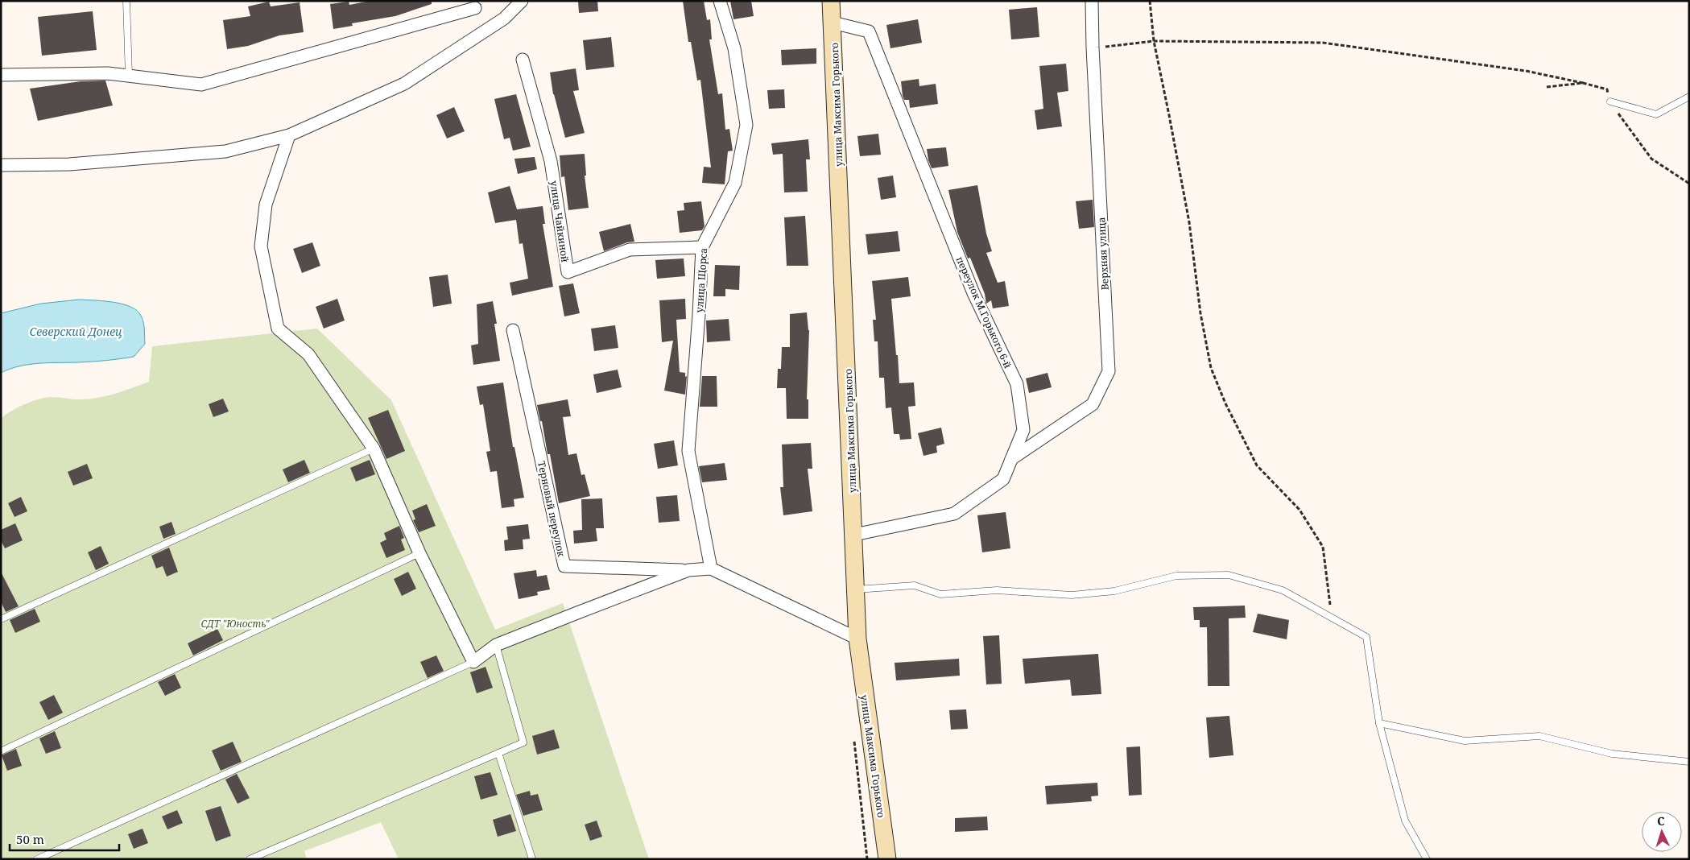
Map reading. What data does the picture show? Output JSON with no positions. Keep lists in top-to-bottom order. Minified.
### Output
{"streets":{"street":["улица Максима Горького","улица Чайкиной","Верхняя улица","улица Щорса","переулок М.Горького 6-й","Терновый переулок"]},"crossings":[["улица Максима Горького","переулок М.Горького 6-й"],["улица Чайкиной","улица Щорса"],["Верхняя улица","переулок М.Горького 6-й"]],"water":["Северский Донец"],"parks":["СДТ \"Юность\""],"scale_bar":"50 m","north":"top"}
